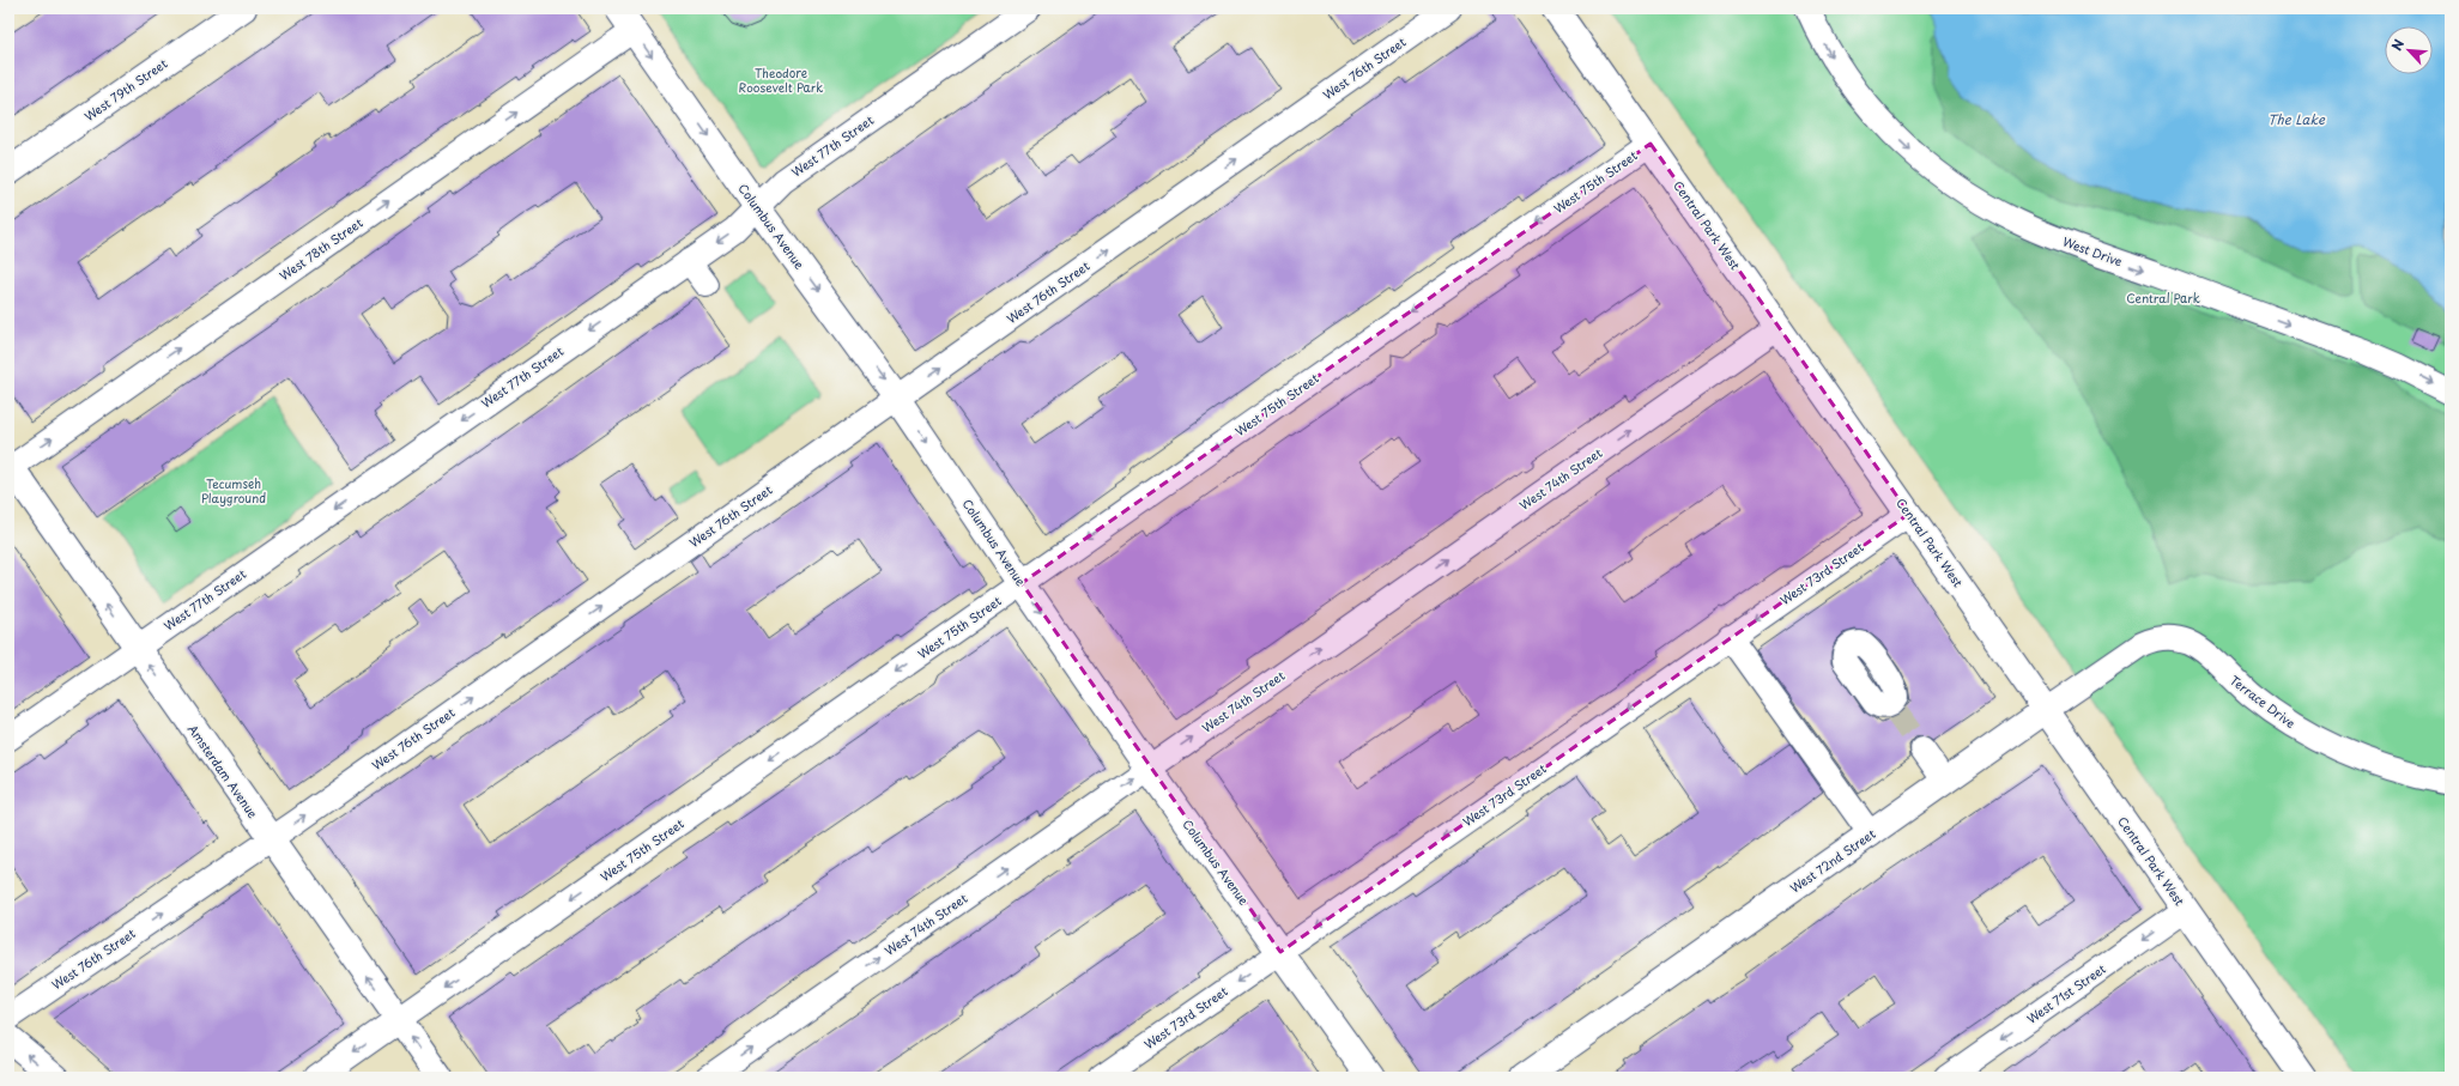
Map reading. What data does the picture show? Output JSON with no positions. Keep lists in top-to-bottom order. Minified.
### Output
{"streets":{"main road":["West 79th Street","West 75th Street","Central Park West","Columbus Avenue","Amsterdam Avenue","West 72nd Street"],"street":["West 76th Street","West 77th Street","West 78th Street","West Drive","West 74th Street","West 73rd Street","Terrace Drive","West 71st Street"]},"crossings":[["West 76th Street","Columbus Avenue"],["West 76th Street","Amsterdam Avenue"],["West 77th Street","Columbus Avenue"],["West 77th Street","Amsterdam Avenue"],["West 75th Street","Central Park West"],["West 75th Street","Columbus Avenue"],["West 75th Street","Amsterdam Avenue"],["Central Park West","West 74th Street"],["Central Park West","West 73rd Street"],["Central Park West","West 72nd Street"],["Central Park West","West 71st Street"],["Columbus Avenue","West 78th Street"],["Columbus Avenue","West 74th Street"],["Columbus Avenue","West 73rd Street"],["West 78th Street","Amsterdam Avenue"],["Terrace Drive","West 72nd Street"]],"one_way":["West 76th Street","West 77th Street","West 75th Street","Columbus Avenue","West 78th Street","West Drive","West 74th Street","West 73rd Street","Amsterdam Avenue","West 71st Street"],"water":["The Lake"],"parks":["Theodore Roosevelt Park","Central Park","Tecumseh Playground"],"north":"top left"}
